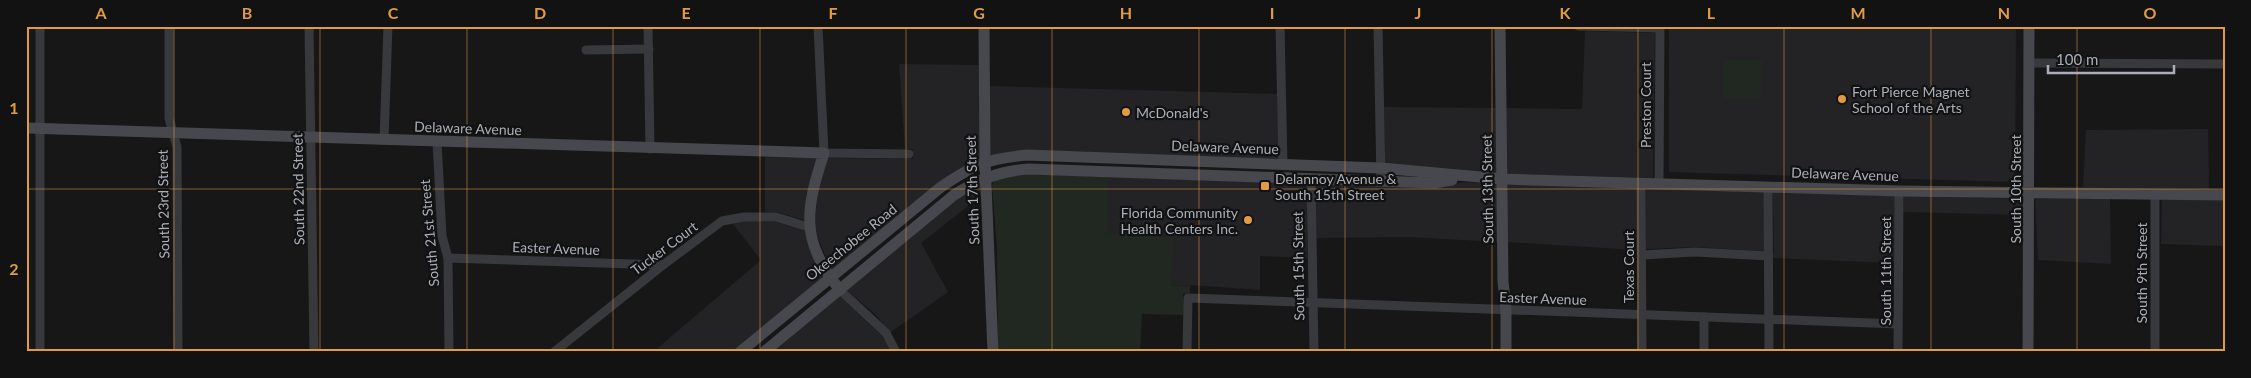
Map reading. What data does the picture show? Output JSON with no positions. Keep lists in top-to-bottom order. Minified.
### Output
{"streets":{"main road":["Delaware Avenue","South 13th Street","South 10th Street","South 17th Street","Okeechobee Road"],"street":["Preston Court","South 22nd Street","South 23rd Street","South 21st Street","Easter Avenue","Tucker Court","South 15th Street","Texas Court","South 11th Street","South 9th Street"]},"crossings":[["Preston Court","Delaware Avenue"],["Delaware Avenue","South 22nd Street"],["Delaware Avenue","South 13th Street"],["Delaware Avenue","South 10th Street"],["Delaware Avenue","South 17th Street"],["Delaware Avenue","South 23rd Street"],["Delaware Avenue","South 21st Street"],["Delaware Avenue","Okeechobee Road"],["Delaware Avenue","South 15th Street"],["Delaware Avenue","Texas Court"],["Delaware Avenue","South 11th Street"],["Delaware Avenue","South 9th Street"],["South 13th Street","Easter Avenue"],["South 17th Street","Okeechobee Road"],["South 21st Street","Easter Avenue"],["Easter Avenue","Tucker Court"],["Easter Avenue","South 15th Street"],["Easter Avenue","Texas Court"],["Easter Avenue","South 11th Street"]],"places":{"other":["Fort Pierce Magnet School of the Arts","McDonald's","Florida Community Health Centers Inc."],"transit":["Delannoy Avenue & South 15th Street"]},"scale_bar":"100 m","grid":{"columns":["A","B","C","D","E","F","G","H","I","J","K","L","M","N","O"],"rows":["1","2"]}}
